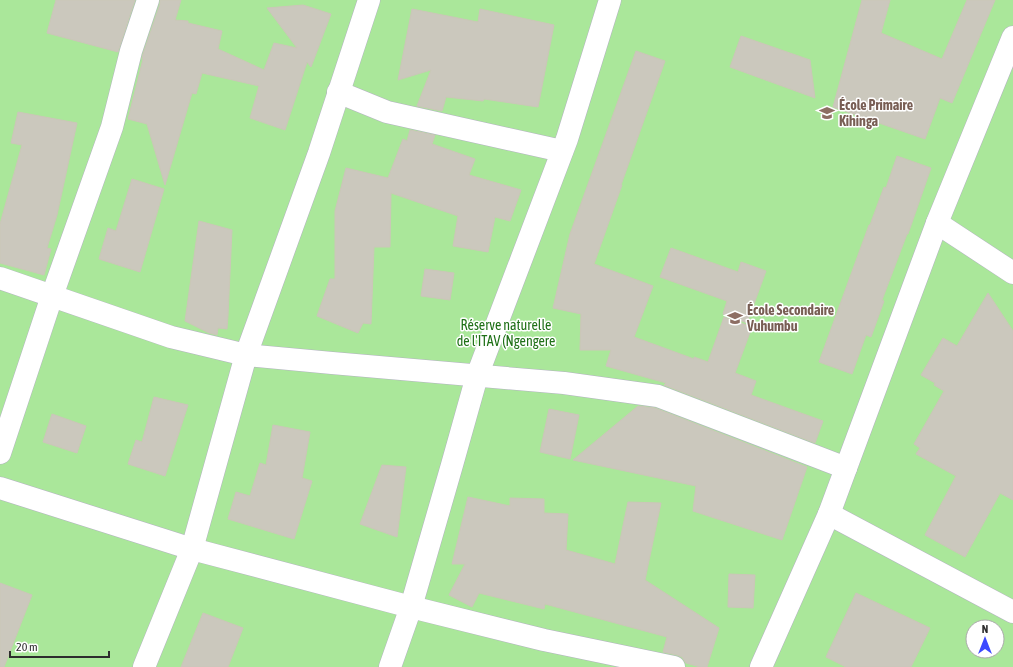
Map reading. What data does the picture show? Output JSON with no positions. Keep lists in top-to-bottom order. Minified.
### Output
{"parks":["Réserve naturelle de l'ITAV (Ngengere"],"places":{"school or university":["École Primaire Kihinga","École Secondaire Vuhumbu"]},"scale_bar":"20 m","north":"top"}
